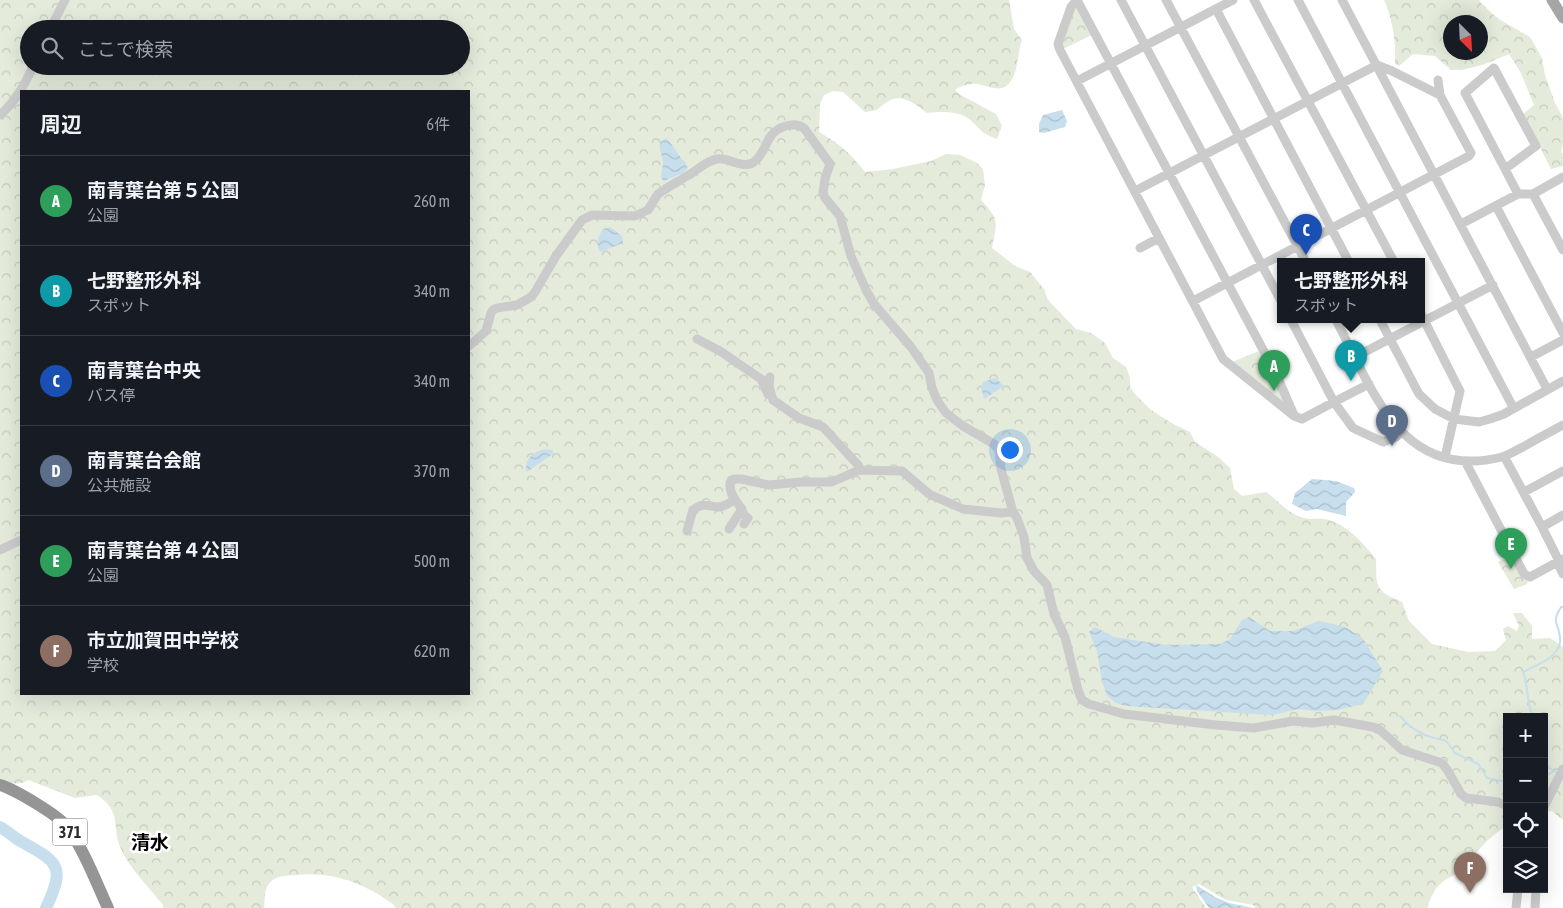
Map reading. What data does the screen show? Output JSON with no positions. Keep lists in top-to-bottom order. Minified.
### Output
{"streets":{"highway":["371"]},"districts":["清水"],"north":"bottom right","page":{"search":"ここで検索","heading":["周辺","6件"],"list":[{"mark":"A","name":"南青葉台第５公園","note":"公園","value":"260 m"},{"mark":"B","name":"七野整形外科","note":"スポット","value":"340 m"},{"mark":"C","name":"南青葉台中央","note":"バス停","value":"340 m"},{"mark":"D","name":"南青葉台会館","note":"公共施設","value":"370 m"},{"mark":"E","name":"南青葉台第４公園","note":"公園","value":"500 m"},{"mark":"F","name":"市立加賀田中学校","note":"学校","value":"620 m"}],"pins":["C","B","A","D","E","F"],"popup":["七野整形外科","スポット"],"map_buttons":["+","−"]}}
